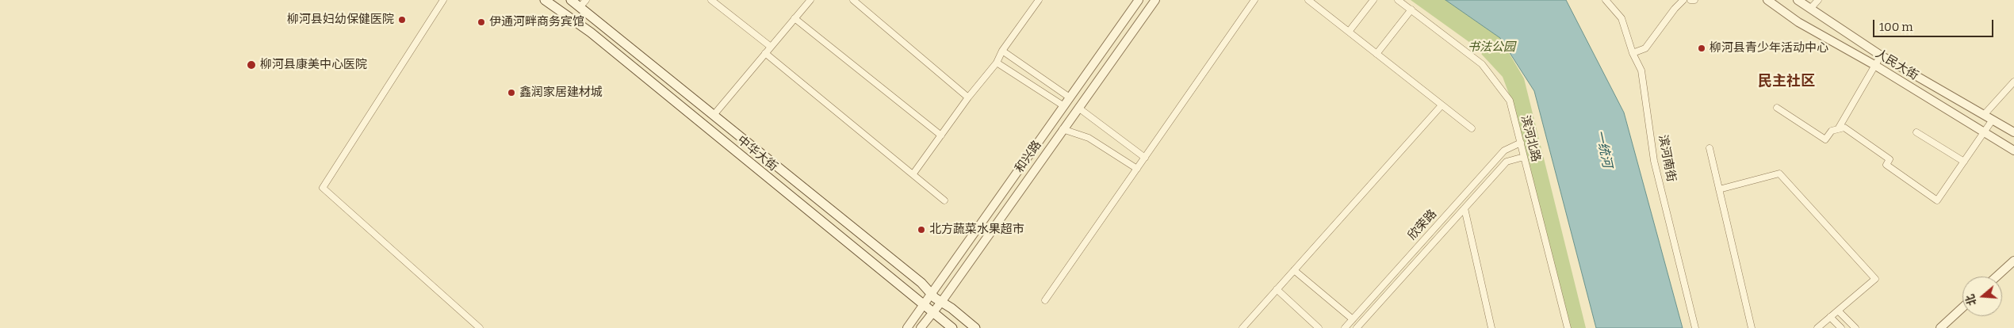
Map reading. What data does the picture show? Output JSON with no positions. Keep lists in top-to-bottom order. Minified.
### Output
{"streets":{"main road":["中华大街"],"street":["人民大街","滨河北路","和兴路","滨河南街","欣荣路"]},"crossings":[["滨河北路","欣荣路"],["中华大街","和兴路"]],"districts":["民主社区"],"water":["一统河"],"parks":["书法公园"],"places":["柳河县妇幼保健医院","伊通河畔商务宾馆","柳河县青少年活动中心","柳河县康美中心医院","鑫润家居建材城","北方蔬菜水果超市"],"scale_bar":"100 m","north":"left"}
